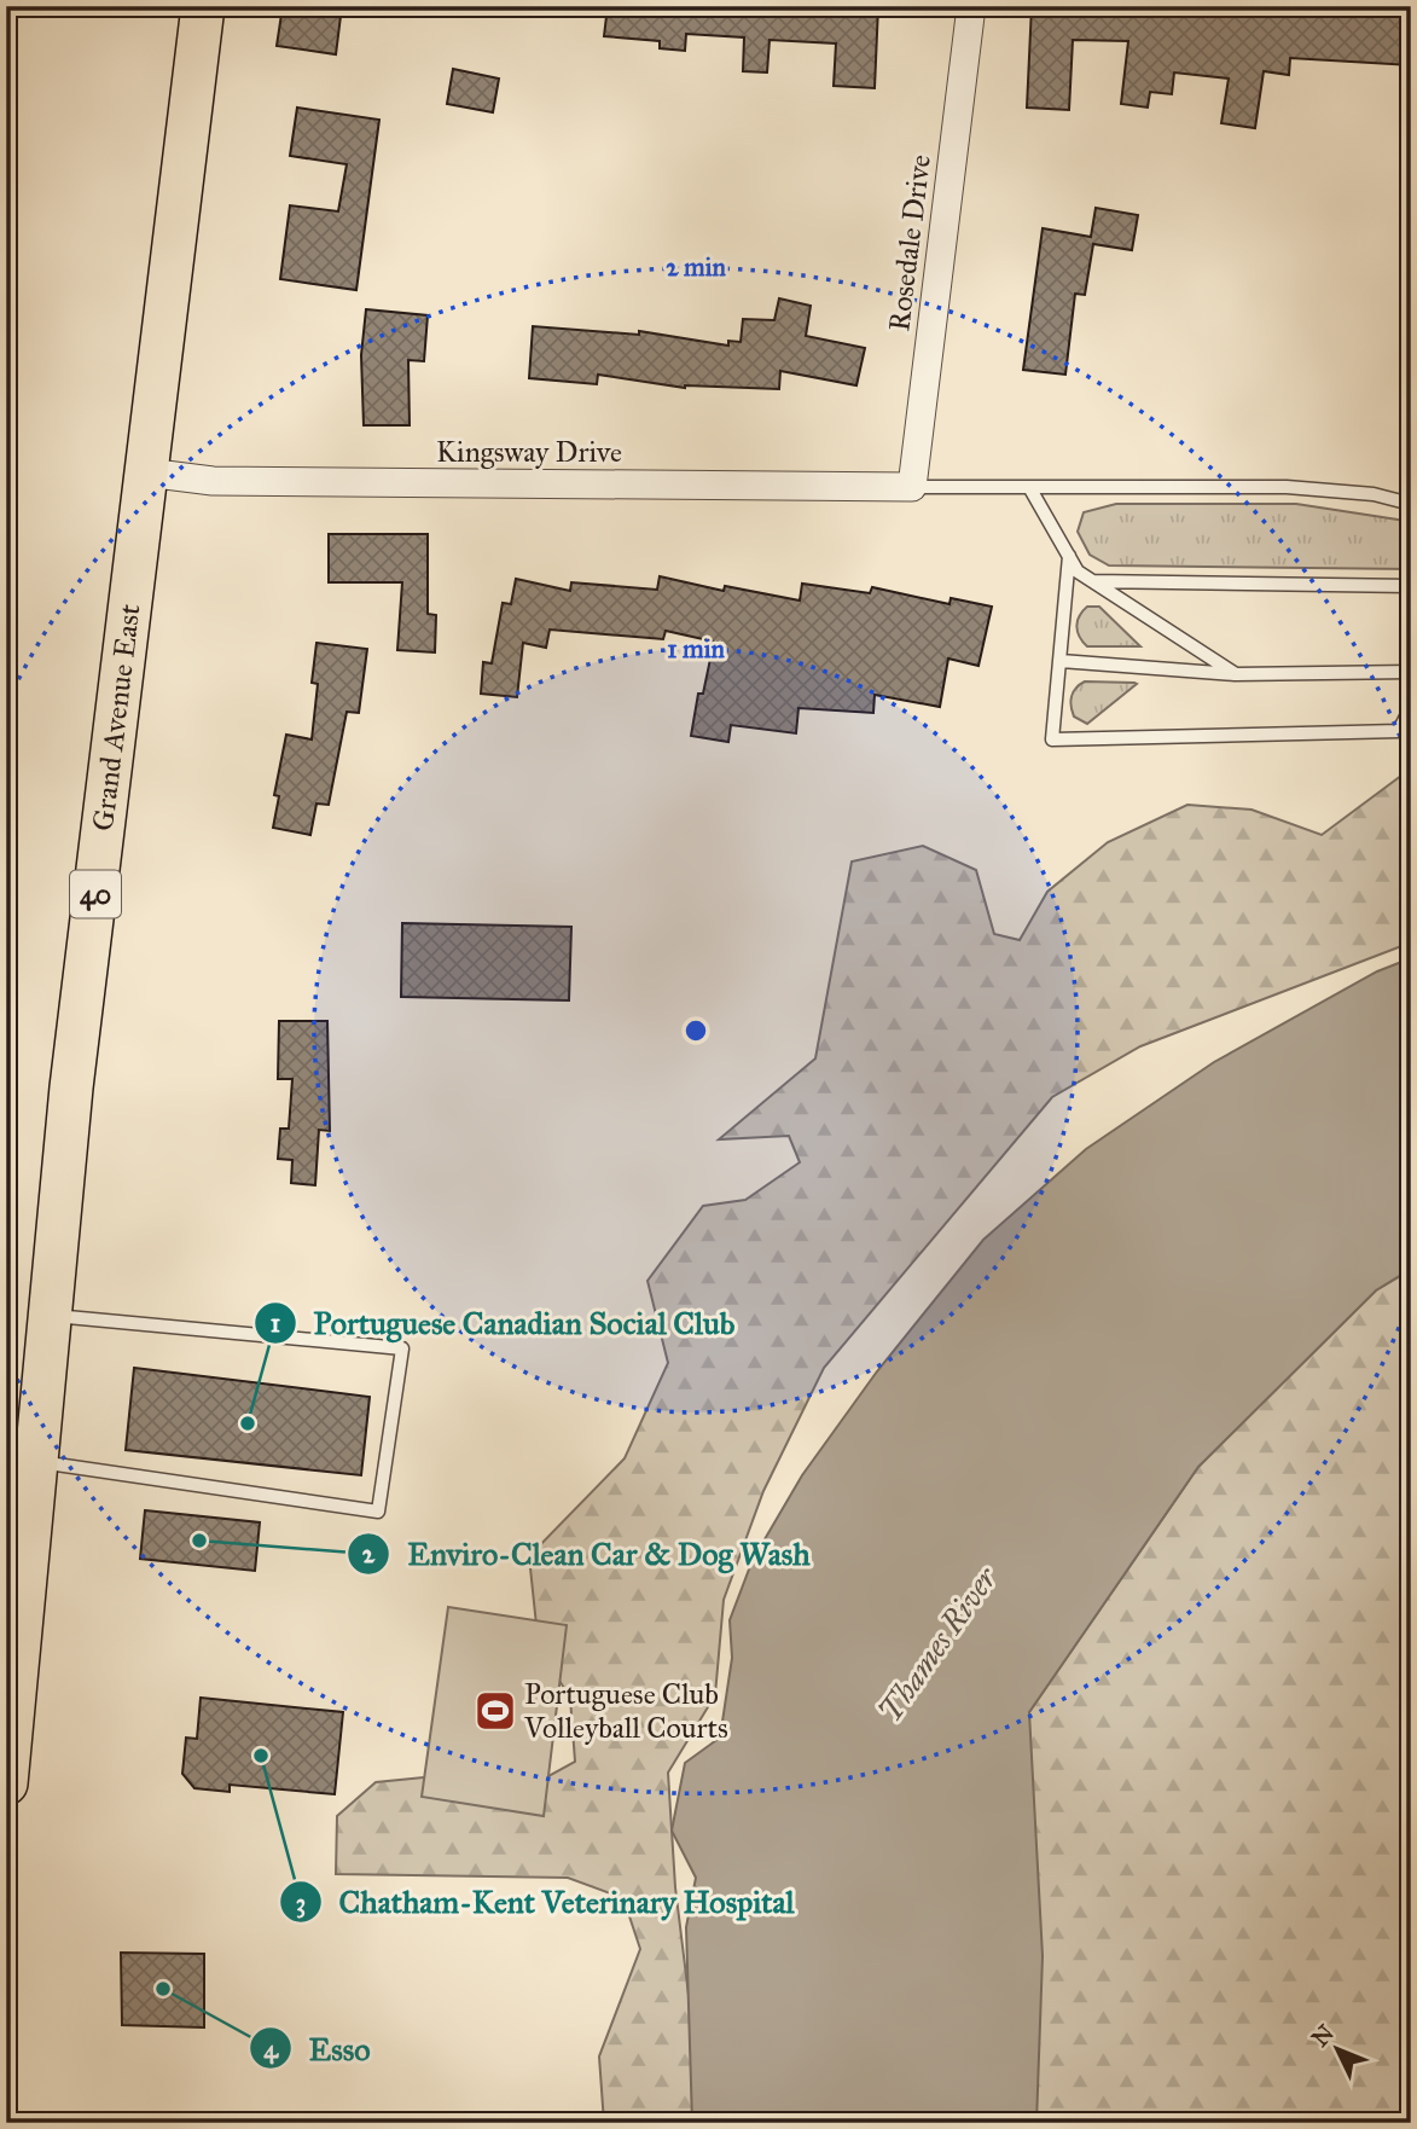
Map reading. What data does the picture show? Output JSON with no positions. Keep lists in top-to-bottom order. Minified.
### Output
{"streets":{"main road":["Grand Avenue East","40"],"street":["Rosedale Drive","Kingsway Drive"]},"crossings":[["Rosedale Drive","Kingsway Drive"],["Kingsway Drive","Grand Avenue East"]],"water":["Thames River"],"places":{"other":["Portuguese Canadian Social Club","Enviro-Clean Car & Dog Wash","Chatham-Kent Veterinary Hospital","Esso"],"sports":["Portuguese Club Volleyball Courts"]},"north":"top left","rings":["2 min","1 min"]}
